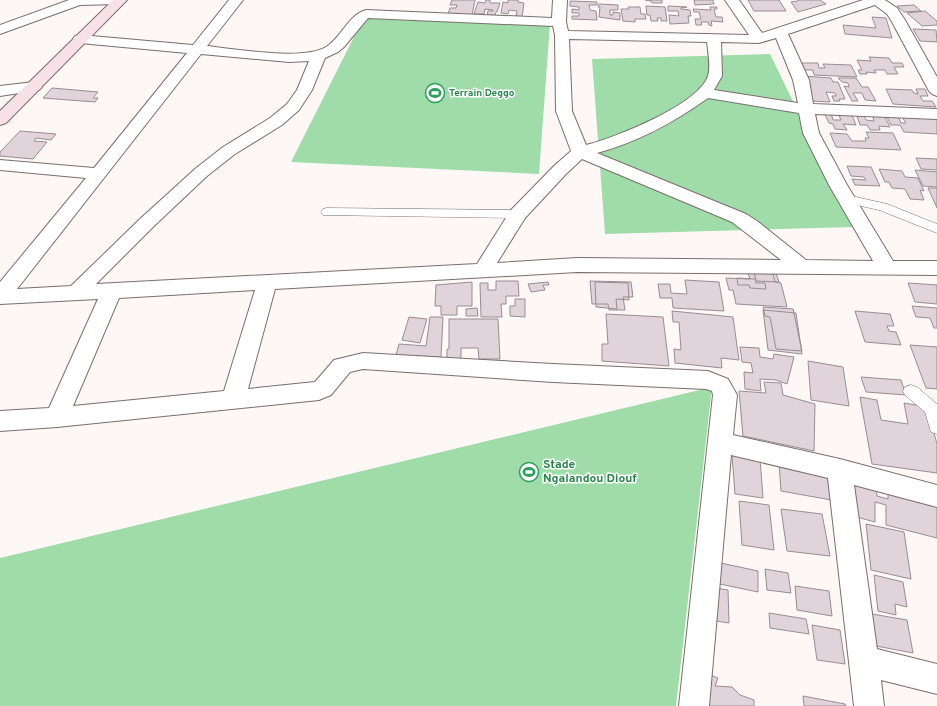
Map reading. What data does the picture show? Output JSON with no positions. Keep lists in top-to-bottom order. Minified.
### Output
{"places":{"sports":["Terrain Deggo","Stade Ngalandou Diouf"]}}
